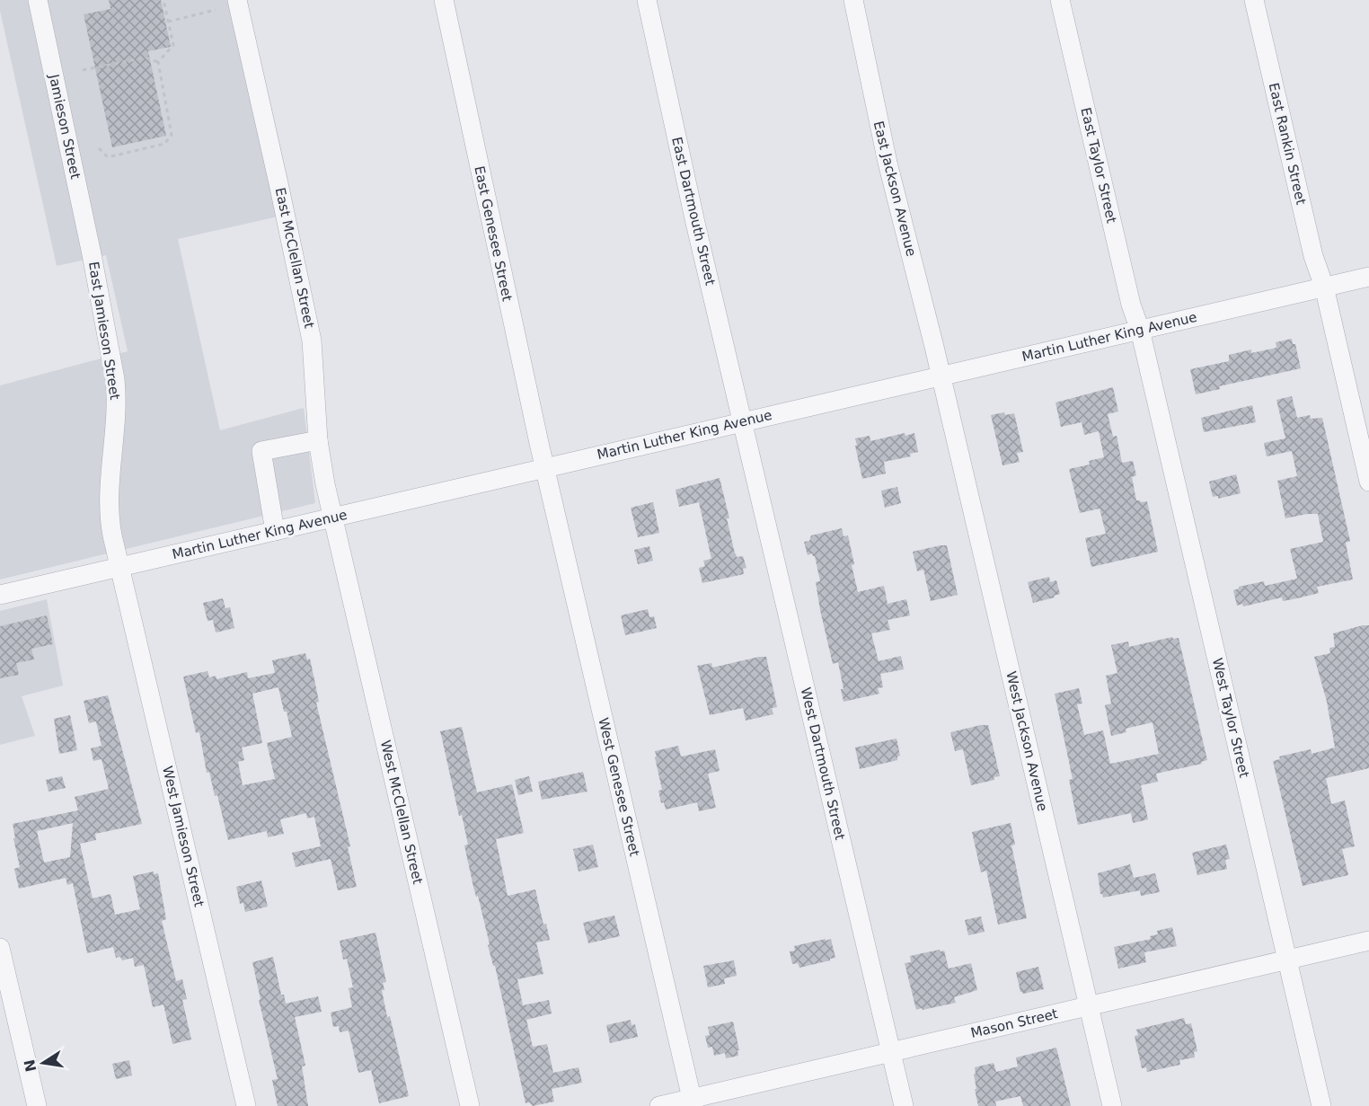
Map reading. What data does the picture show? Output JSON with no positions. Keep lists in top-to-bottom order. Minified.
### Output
{"streets":{"street":["Jamieson Street","East Rankin Street","East Taylor Street","East Jackson Avenue","East Dartmouth Street","East Genesee Street","East McClellan Street","East Jamieson Street","Martin Luther King Avenue","West Taylor Street","West Jackson Avenue","West Dartmouth Street","West Genesee Street","West McClellan Street","West Jamieson Street","Mason Street"]},"crossings":[["Jamieson Street","East Jamieson Street"],["East Rankin Street","Martin Luther King Avenue"],["East Taylor Street","Martin Luther King Avenue"],["East Taylor Street","West Taylor Street"],["East Jackson Avenue","Martin Luther King Avenue"],["East Jackson Avenue","West Jackson Avenue"],["East Dartmouth Street","Martin Luther King Avenue"],["East Dartmouth Street","West Dartmouth Street"],["East Genesee Street","Martin Luther King Avenue"],["East Genesee Street","West Genesee Street"],["East McClellan Street","Martin Luther King Avenue"],["East McClellan Street","West McClellan Street"],["East Jamieson Street","Martin Luther King Avenue"],["East Jamieson Street","West Jamieson Street"],["Martin Luther King Avenue","West Taylor Street"],["Martin Luther King Avenue","West Jackson Avenue"],["Martin Luther King Avenue","West Dartmouth Street"],["Martin Luther King Avenue","West Genesee Street"],["Martin Luther King Avenue","West McClellan Street"],["Martin Luther King Avenue","West Jamieson Street"],["West Taylor Street","Mason Street"],["West Jackson Avenue","Mason Street"],["West Dartmouth Street","Mason Street"],["West Genesee Street","Mason Street"]],"north":"left"}
